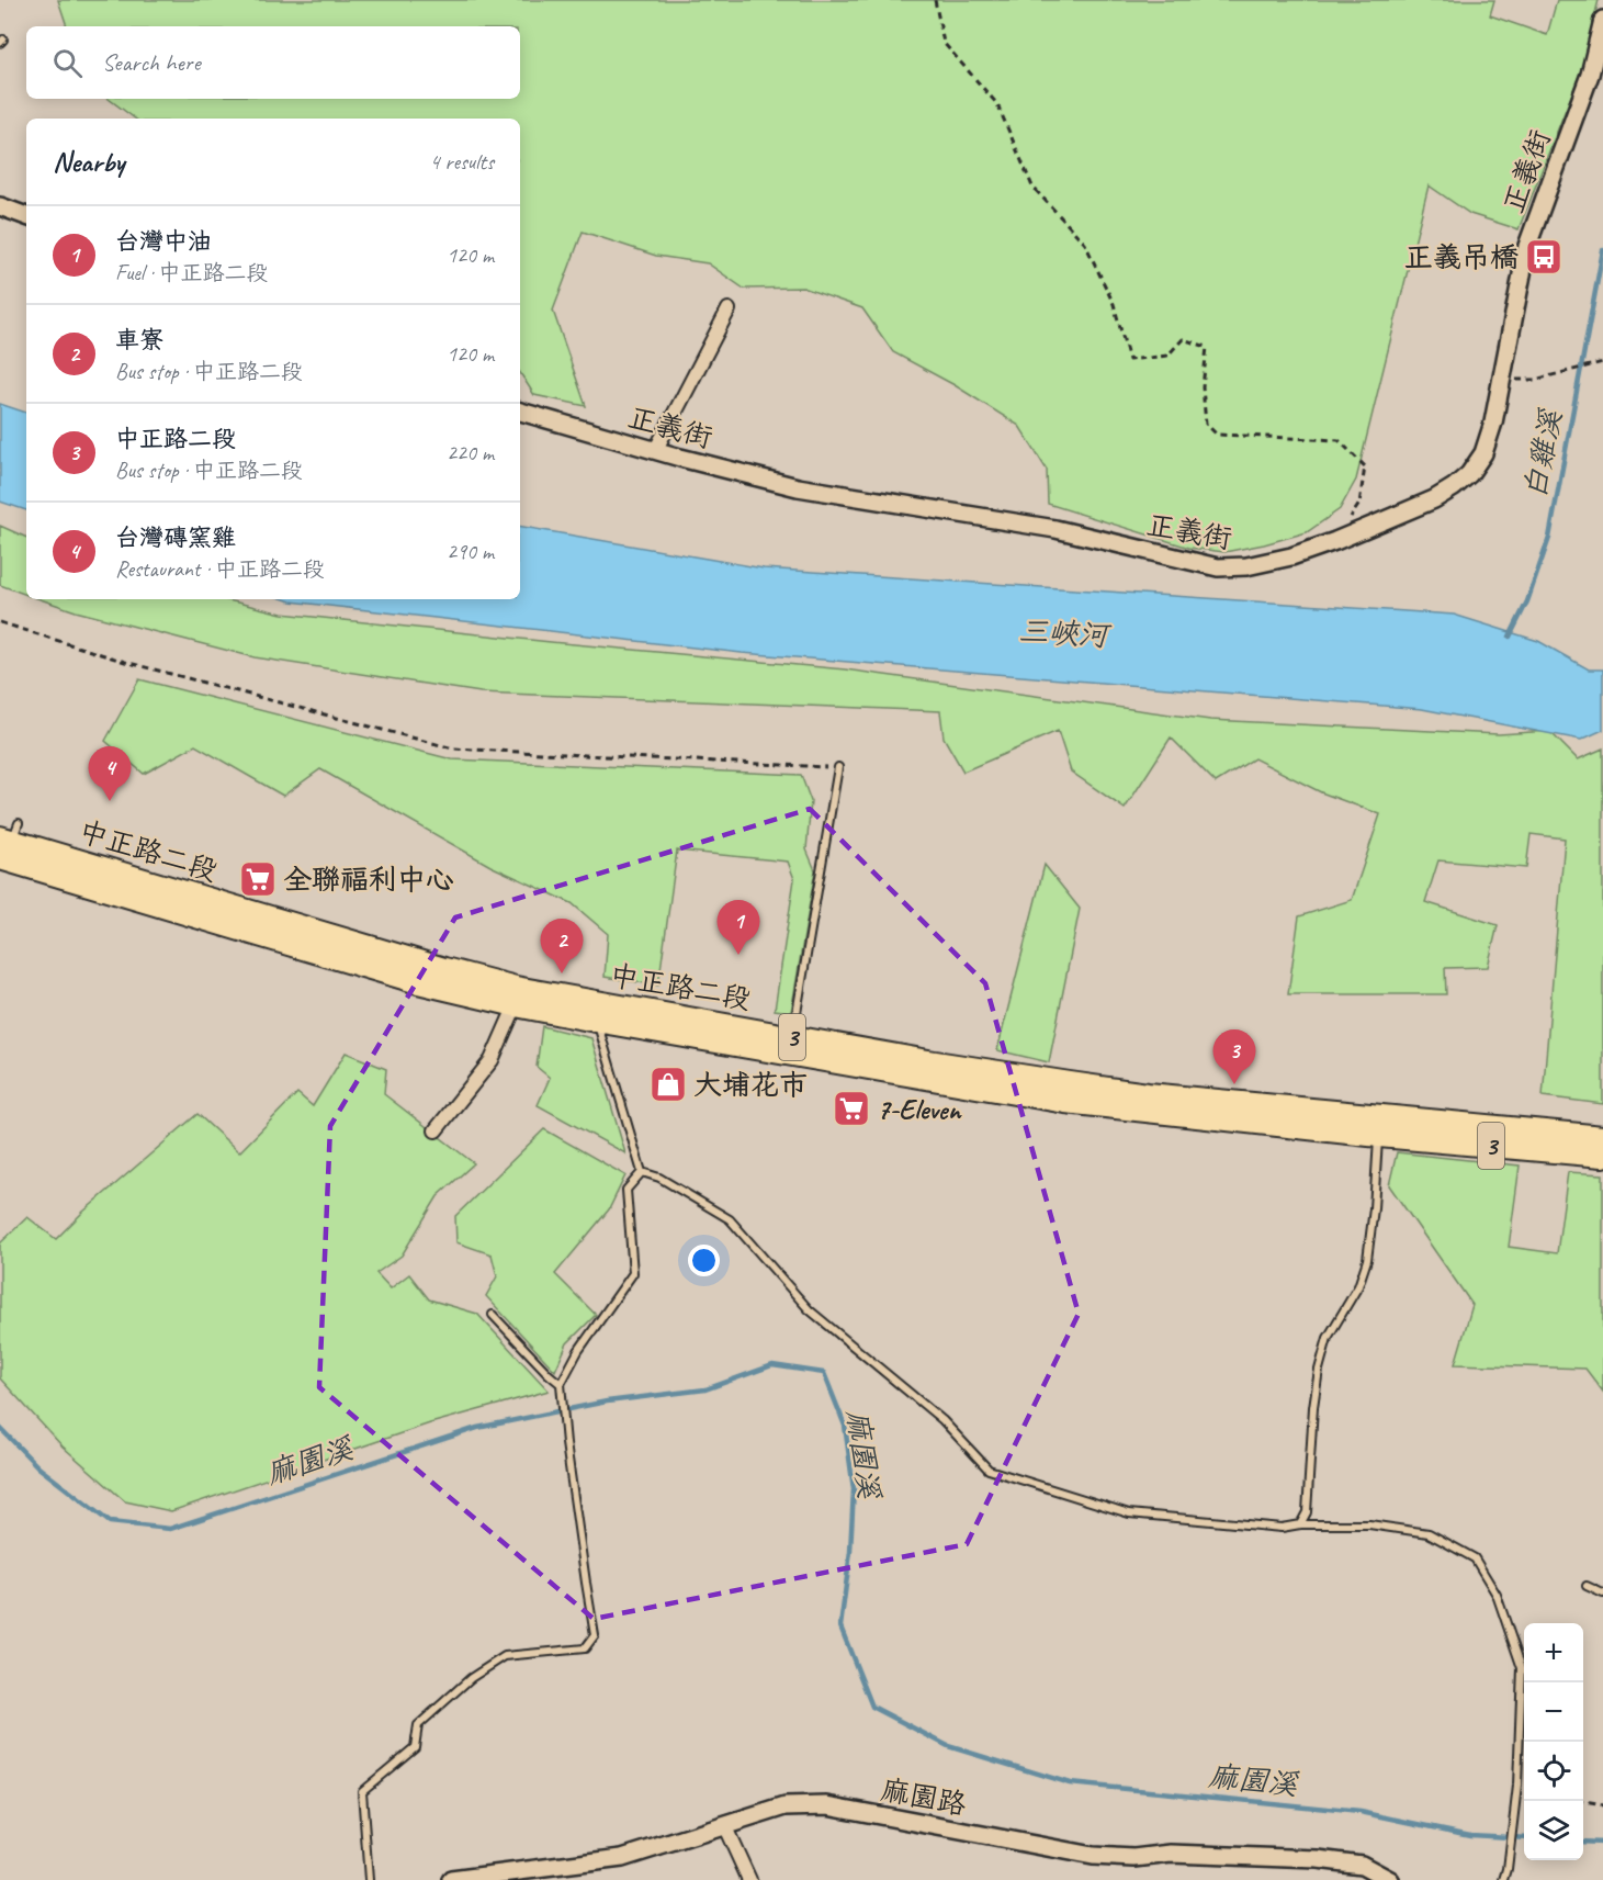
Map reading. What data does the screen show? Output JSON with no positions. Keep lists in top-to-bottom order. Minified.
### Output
{"streets":{"main road":["中正路二段","3"],"street":["正義街","麻園路"]},"water":["白雞溪","三峽河","麻園溪"],"places":{"bus stop":["正義吊橋"],"supermarket":["全聯福利中心","7-Eleven"],"shop":["大埔花市"]},"page":{"search":"Search here","heading":["Nearby","4 results"],"list":[{"mark":"1","name":"台灣中油","note":"Fuel · 中正路二段","value":"120 m"},{"mark":"2","name":"車寮","note":"Bus stop · 中正路二段","value":"120 m"},{"mark":"3","name":"中正路二段","note":"Bus stop · 中正路二段","value":"220 m"},{"mark":"4","name":"台灣磚窯雞","note":"Restaurant · 中正路二段","value":"290 m"}],"pins":["4","1","2","3"],"map_buttons":["+","−"]}}
